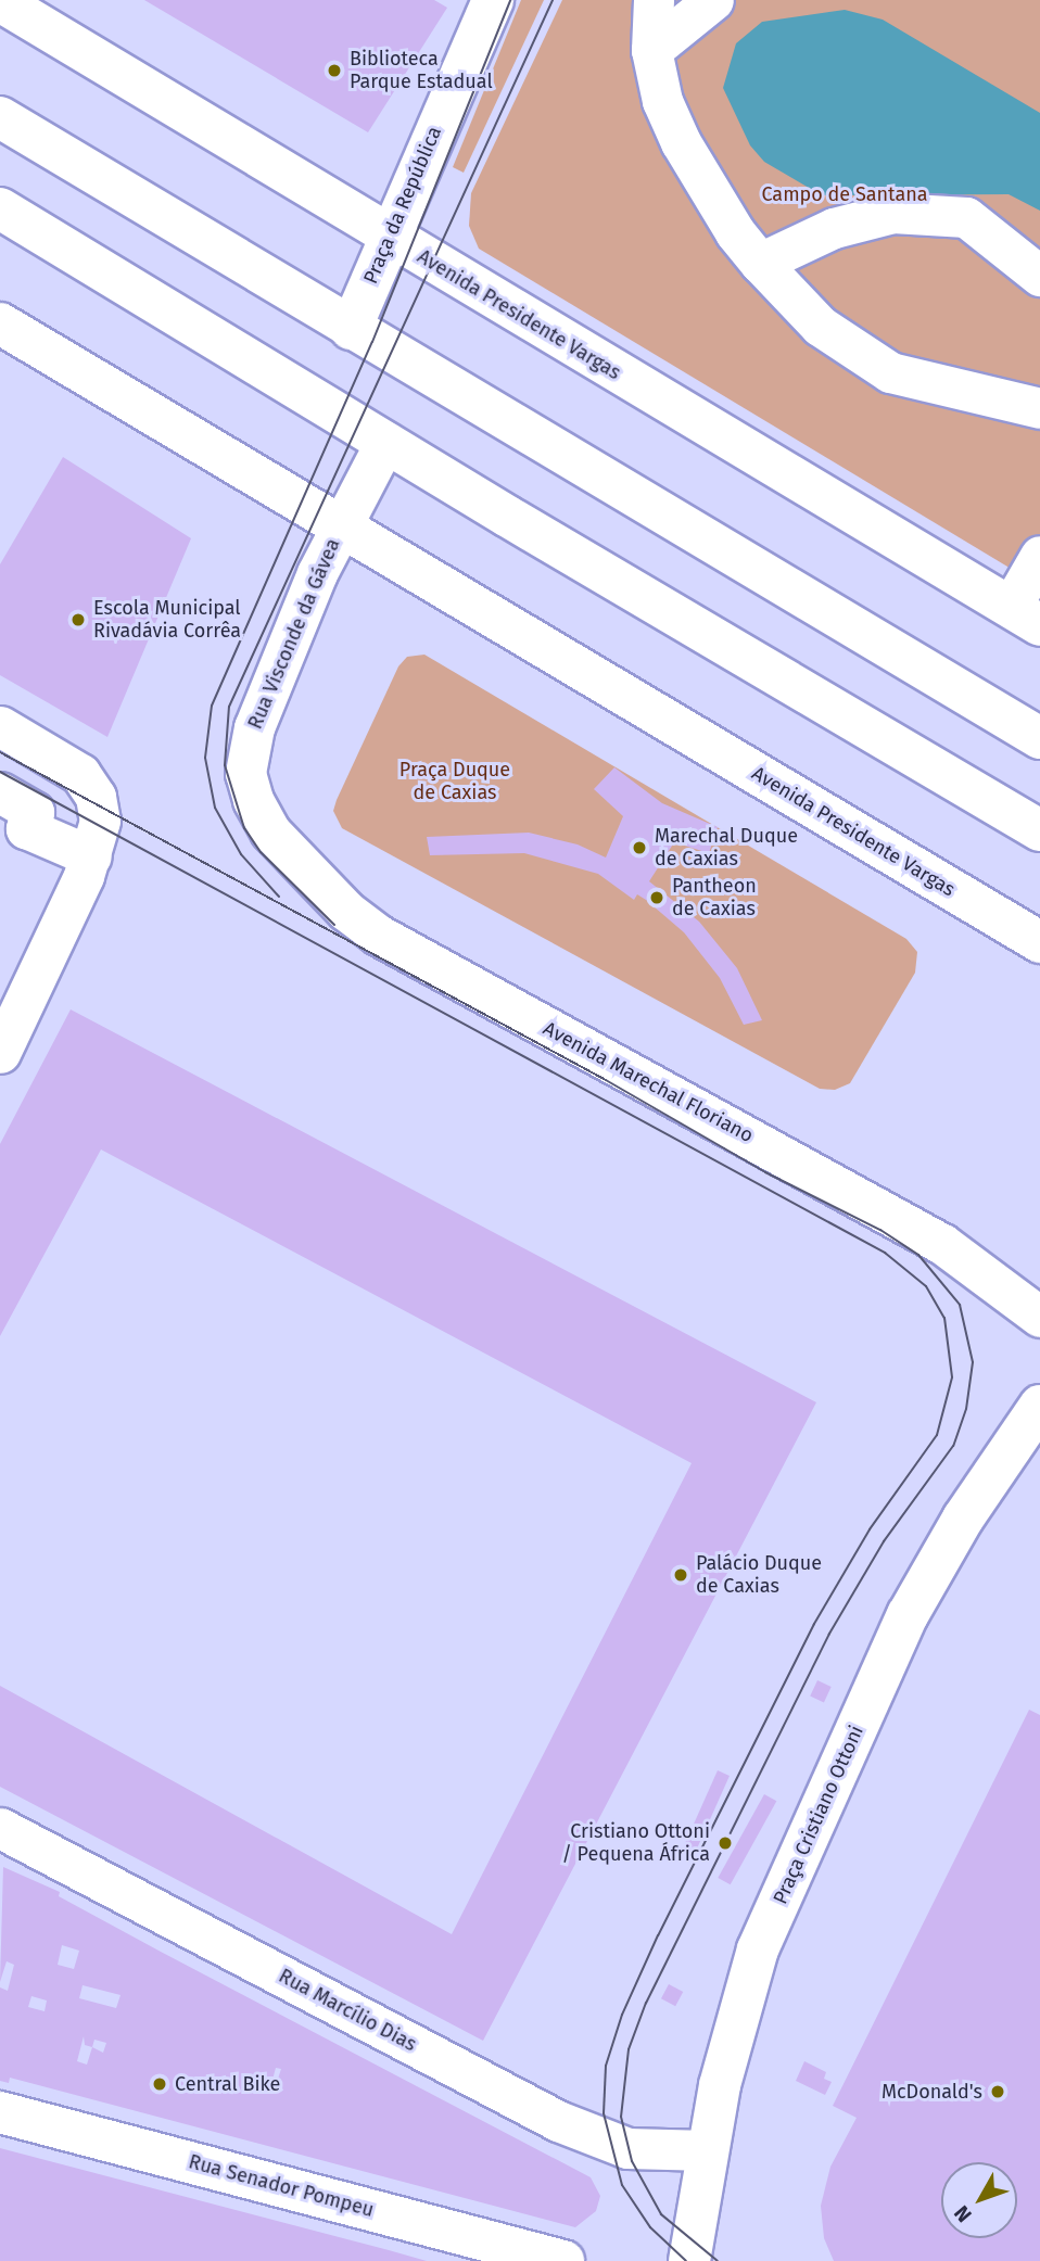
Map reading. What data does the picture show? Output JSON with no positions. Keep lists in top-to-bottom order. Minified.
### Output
{"streets":{"main road":["Praça da República","Avenida Presidente Vargas","Praça Cristiano Ottoni","Rua Senador Pompeu"],"street":["Rua Visconde da Gávea","Avenida Marechal Floriano","Rua Marcílio Dias"]},"crossings":[["Praça da República","Avenida Presidente Vargas"],["Avenida Presidente Vargas","Rua Visconde da Gávea"],["Rua Visconde da Gávea","Avenida Marechal Floriano"],["Praça Cristiano Ottoni","Rua Marcílio Dias"]],"parks":["Campo de Santana","Praça Duque de Caxias"],"places":["Biblioteca Parque Estadual","Escola Municipal Rivadávia Corrêa","Marechal Duque de Caxias","Pantheon de Caxias","Palácio Duque de Caxias","Cristiano Ottoni / Pequena África","Central Bike","McDonald's"],"north":"bottom left"}
